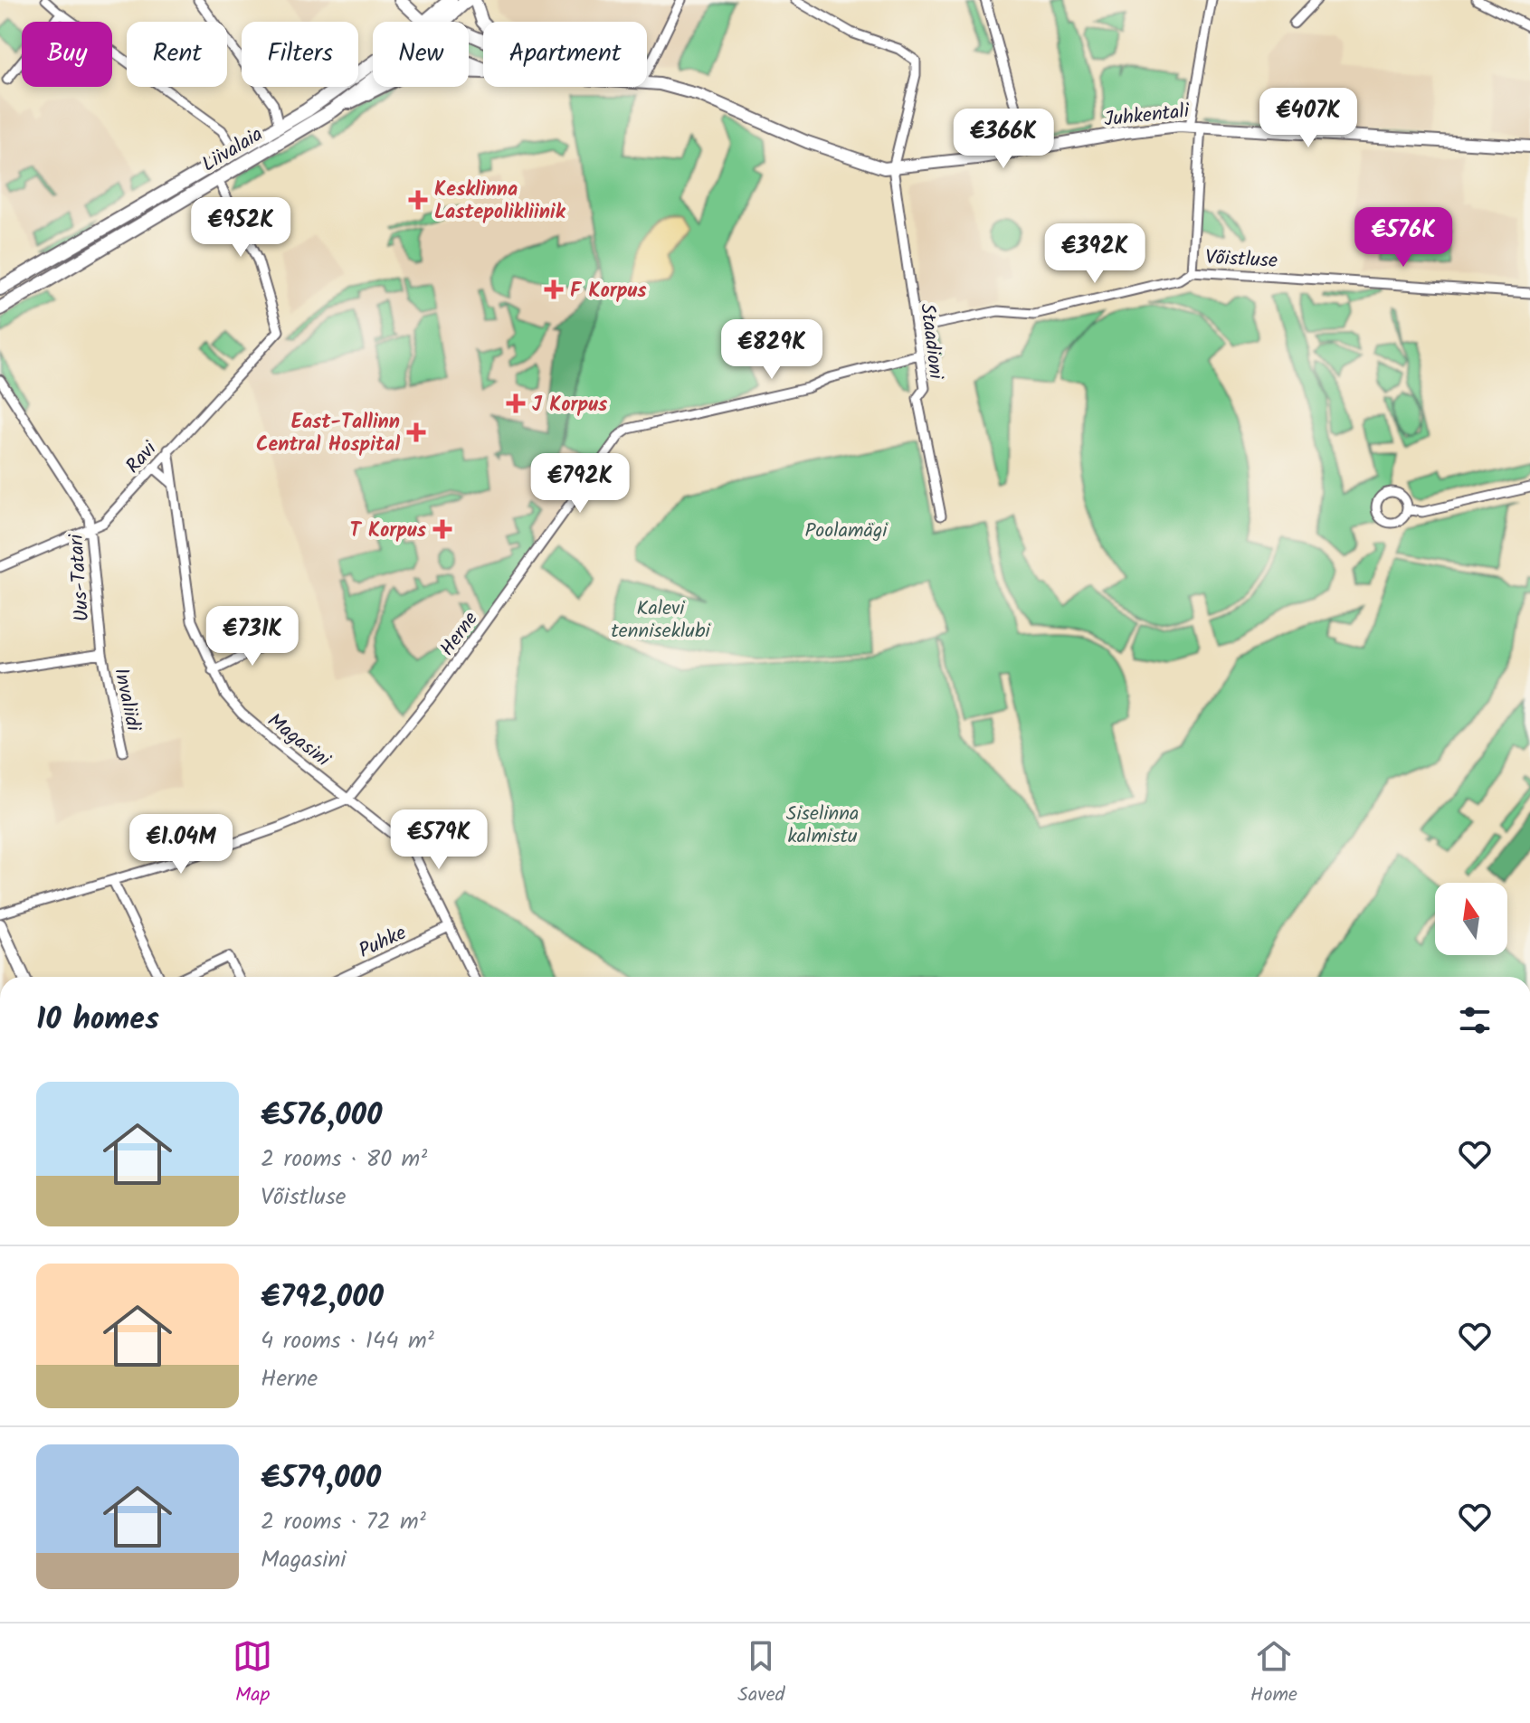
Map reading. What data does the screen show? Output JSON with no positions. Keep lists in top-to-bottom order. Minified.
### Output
{"streets":{"main road":["Liivalaia"],"street":["Juhkentali","Võistluse","Staadioni","Ravi","Uus-Tatari","Herne","Invaliidi","Magasini","Puhke"]},"crossings":[["Juhkentali","Staadioni"],["Liivalaia","Ravi"],["Võistluse","Staadioni"],["Staadioni","Herne"],["Ravi","Uus-Tatari"],["Ravi","Magasini"],["Uus-Tatari","Invaliidi"],["Herne","Magasini"],["Magasini","Puhke"]],"parks":["Poolamägi","Kalevi tenniseklubi","Siselinna kalmistu"],"places":{"health":["Kesklinna Lastepolikliinik","F Korpus","J Korpus","East-Tallinn Central Hospital","T Korpus"]},"north":"top","page":{"chip":["Buy","Rent","Filters","New","Apartment"],"price":["€407K","€366K","€952K","€576K","€392K","€829K","€792K","€731K","€579K","€1.04M"],"heading":"10 homes","list":[{"name":"€576,000","note":"2 rooms · 80 m² · Võistluse"},{"name":"€792,000","note":"4 rooms · 144 m² · Herne"},{"name":"€579,000","note":"2 rooms · 72 m² · Magasini"}],"tabs":["Map","Saved","Home"]}}
